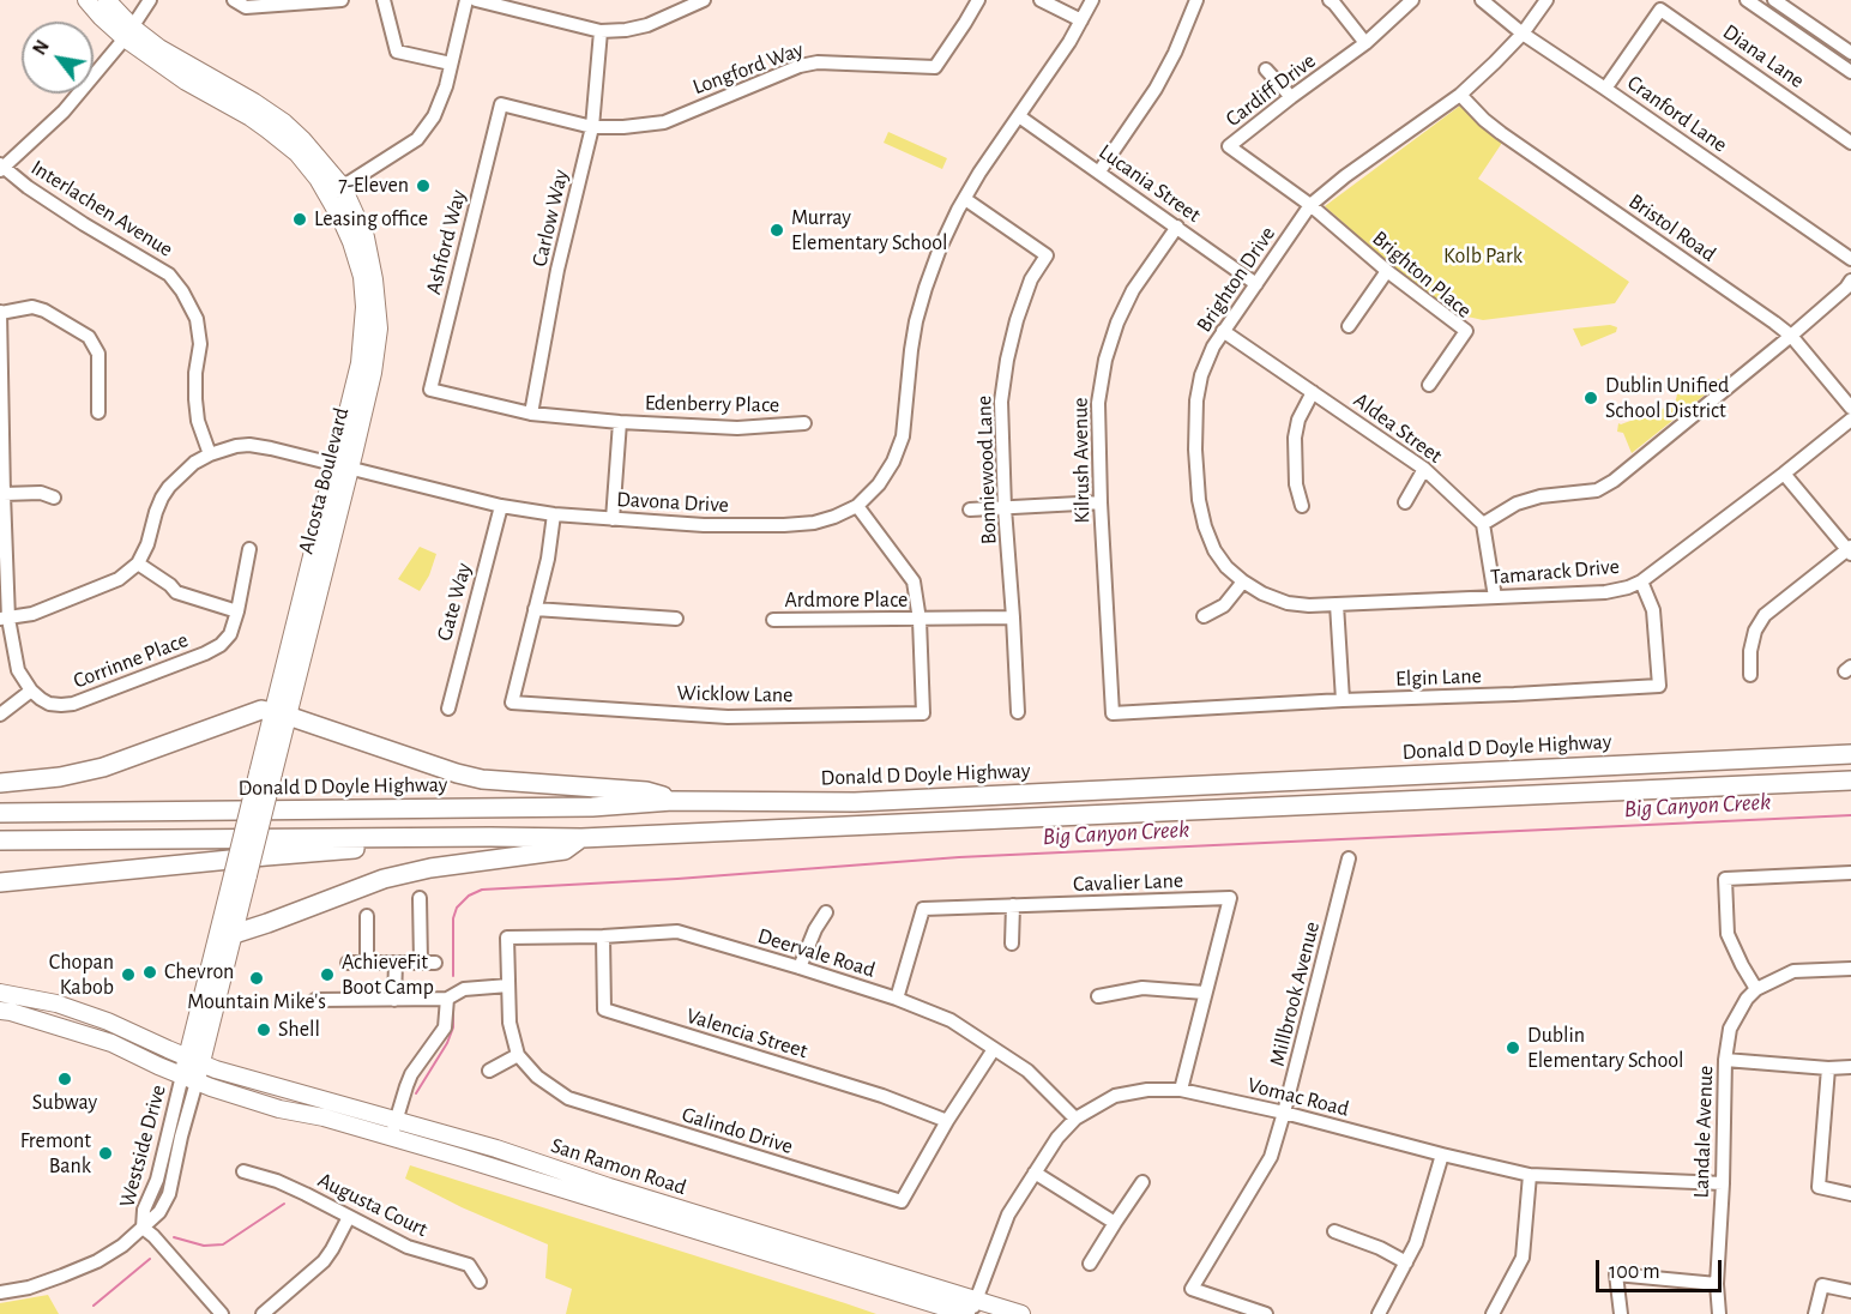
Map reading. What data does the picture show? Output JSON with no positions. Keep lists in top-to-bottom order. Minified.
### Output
{"streets":{"highway":["Donald D Doyle Highway"],"main road":["Alcosta Boulevard","San Ramon Road"],"street":["Diana Lane","Longford Way","Cardiff Drive","Cranford Lane","Lucania Street","Interlachen Avenue","Carlow Way","Bristol Road","Ashford Way","Brighton Place","Brighton Drive","Edenberry Place","Aldea Street","Kilrush Avenue","Bonniewood Lane","Davona Drive","Tamarack Drive","Ardmore Place","Gate Way","Corrinne Place","Elgin Lane","Wicklow Lane","Cavalier Lane","Deervale Road","Millbrook Avenue","Valencia Street","Vomac Road","Galindo Drive","Landale Avenue","Westside Drive","Augusta Court"]},"crossings":[["Diana Lane","Cranford Lane"],["Longford Way","Carlow Way"],["Longford Way","Ashford Way"],["Cardiff Drive","Brighton Place"],["Cardiff Drive","Brighton Drive"],["Cranford Lane","Brighton Drive"],["Lucania Street","Brighton Drive"],["Lucania Street","Kilrush Avenue"],["Lucania Street","Davona Drive"],["Interlachen Avenue","Davona Drive"],["Carlow Way","Edenberry Place"],["Bristol Road","Brighton Drive"],["Ashford Way","Edenberry Place"],["Brighton Place","Brighton Drive"],["Brighton Drive","Aldea Street"],["Brighton Drive","Tamarack Drive"],["Kilrush Avenue","Elgin Lane"],["Bonniewood Lane","Davona Drive"],["Bonniewood Lane","Ardmore Place"],["Alcosta Boulevard","Davona Drive"],["Alcosta Boulevard","Westside Drive"],["Alcosta Boulevard","San Ramon Road"],["Davona Drive","Gate Way"],["Davona Drive","Wicklow Lane"],["Tamarack Drive","Elgin Lane"],["Ardmore Place","Wicklow Lane"],["Cavalier Lane","Deervale Road"],["Cavalier Lane","Vomac Road"],["Deervale Road","Valencia Street"],["Deervale Road","Vomac Road"],["Deervale Road","Galindo Drive"],["Millbrook Avenue","Vomac Road"],["Valencia Street","Galindo Drive"],["Vomac Road","Landale Avenue"],["Vomac Road","San Ramon Road"],["Westside Drive","San Ramon Road"]],"water":["Big Canyon Creek"],"parks":["Kolb Park"],"places":["7-Eleven","Leasing office","Murray Elementary School","Dublin Unified School District","Chevron","Chopan Kabob","AchieveFit Boot Camp","Mountain Mike's","Shell","Dublin Elementary School","Subway","Fremont Bank"],"scale_bar":"100 m","north":"top left"}
